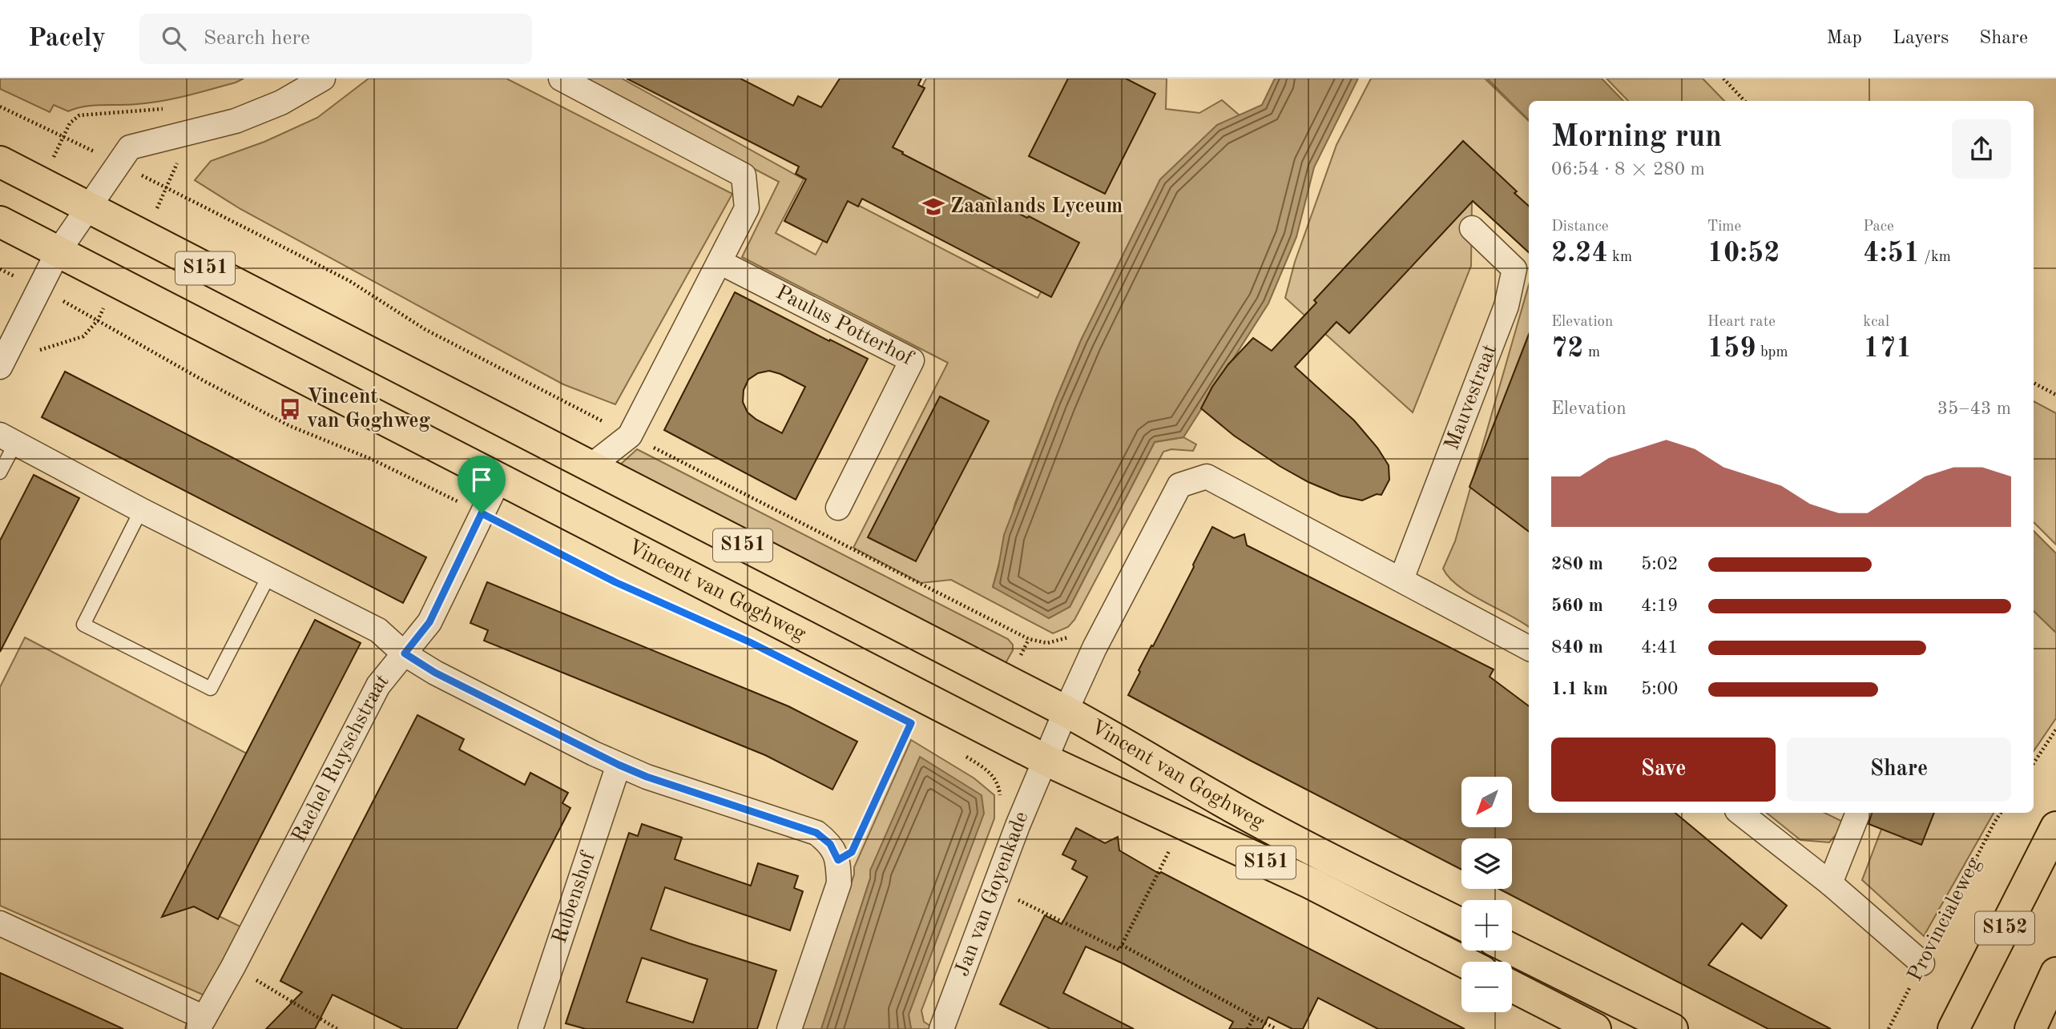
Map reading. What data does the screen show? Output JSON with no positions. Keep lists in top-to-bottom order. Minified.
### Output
{"streets":{"main road":["S151","Vincent van Goghweg","S152"],"street":["Paulus Potterhof","Mauvestraat","Rachel Ruyschstraat","Jan van Goyenkade","Rubenshof"],"path":["Provincialeweg"]},"crossings":[["Vincent van Goghweg","Rachel Ruyschstraat"],["Vincent van Goghweg","Jan van Goyenkade"]],"places":{"school or university":["Zaanlands Lyceum"],"bus stop":["Vincent van Goghweg"]},"north":"bottom left","page":{"header":"Pacely","search":"Search here","nav":["Map","Layers","Share"],"heading":["Morning run","06:54 · 8 × 280 m"],"stats":[["Distance","2.24 km"],["Time","10:52"],["Pace","4:51 /km"],["Elevation","72 m"],["Heart rate","159 bpm"],["kcal","171"]],"chart":["Elevation","35–43 m"],"list":[{"name":"280 m","note":"5:02"},{"name":"560 m","note":"4:19"},{"name":"840 m","note":"4:41"},{"name":"1.1 km","note":"5:00"}],"buttons":["Save","Share"],"map_buttons":["+","−"]}}
